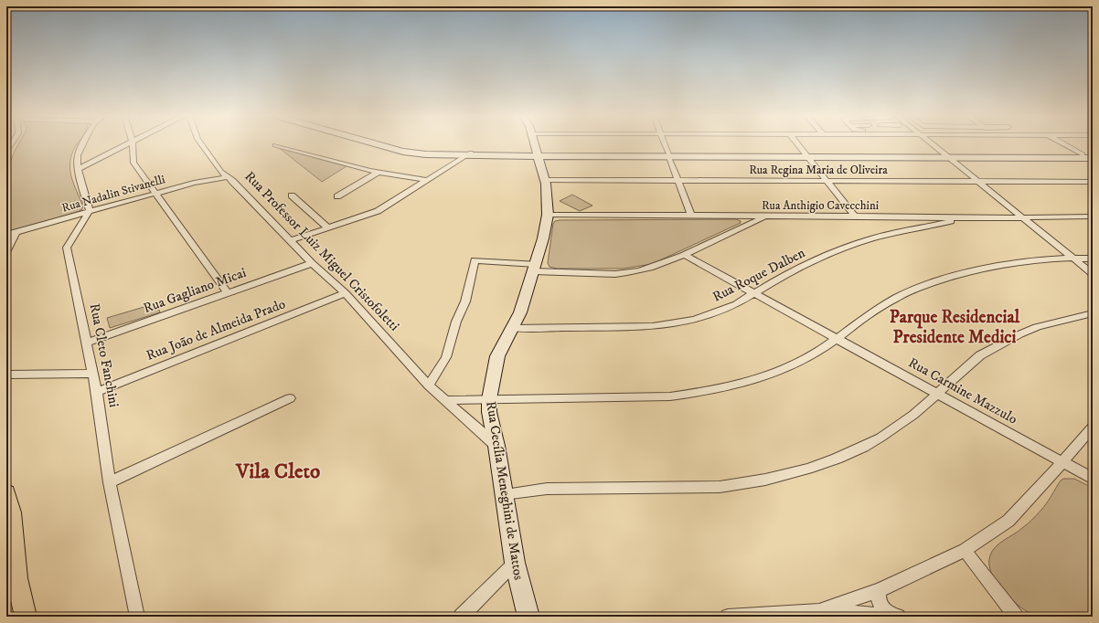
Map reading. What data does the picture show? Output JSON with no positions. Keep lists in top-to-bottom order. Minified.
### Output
{"streets":{"main road":["Rua Cecília Meneghini de Mattos"],"street":["Rua Regina Maria de Oliveira","Rua Nadalin Stivanelli","Rua Anthigio Cavecchini","Rua Professor Luiz Miguel Cristofoletti","Rua Roque Dalben","Rua Gagliano Micai","Rua João de Almeida Prado","Rua Cleto Fanchini","Rua Carmine Mazzulo"]},"crossings":[["Rua Regina Maria de Oliveira","Rua Cecília Meneghini de Mattos"],["Rua Nadalin Stivanelli","Rua Professor Luiz Miguel Cristofoletti"],["Rua Nadalin Stivanelli","Rua Cleto Fanchini"],["Rua Anthigio Cavecchini","Rua Roque Dalben"],["Rua Anthigio Cavecchini","Rua Cecília Meneghini de Mattos"],["Rua Professor Luiz Miguel Cristofoletti","Rua Gagliano Micai"],["Rua Professor Luiz Miguel Cristofoletti","Rua João de Almeida Prado"],["Rua Professor Luiz Miguel Cristofoletti","Rua Cecília Meneghini de Mattos"],["Rua Roque Dalben","Rua Carmine Mazzulo"],["Rua Roque Dalben","Rua Cecília Meneghini de Mattos"],["Rua Gagliano Micai","Rua Cleto Fanchini"],["Rua João de Almeida Prado","Rua Cleto Fanchini"]],"districts":["Parque Residencial Presidente Medici","Vila Cleto"]}
